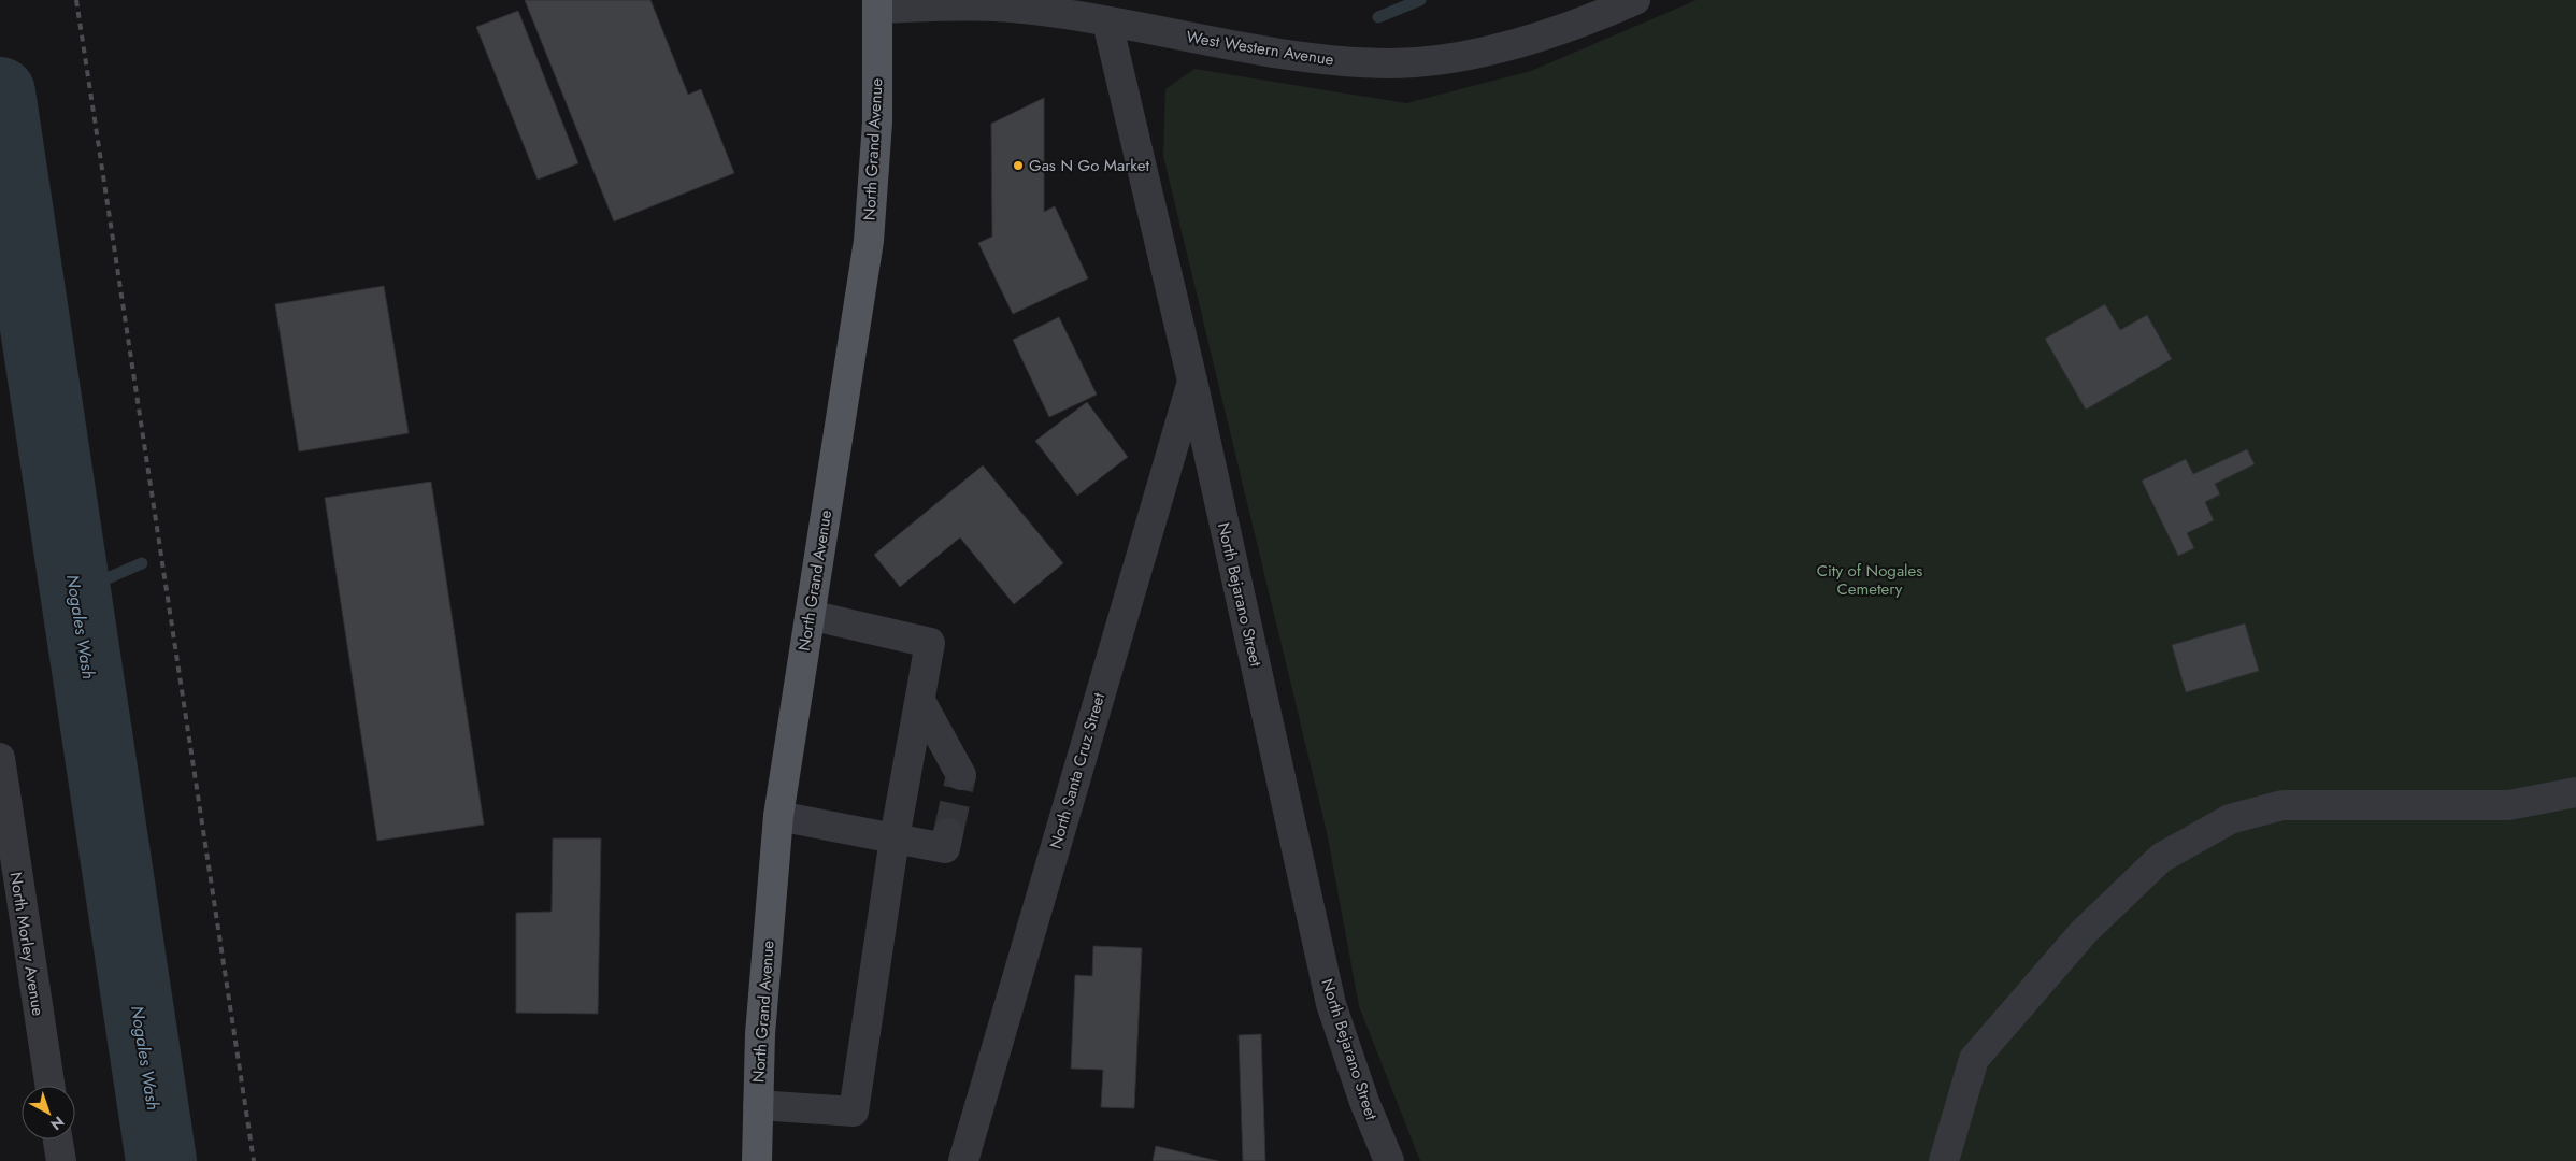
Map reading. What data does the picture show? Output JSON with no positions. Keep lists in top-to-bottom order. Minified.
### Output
{"streets":{"main road":["North Grand Avenue"],"street":["West Western Avenue","North Bejarano Street","North Santa Cruz Street","North Morley Avenue"]},"crossings":[["West Western Avenue","North Grand Avenue"],["West Western Avenue","North Bejarano Street"],["North Bejarano Street","North Santa Cruz Street"]],"water":["Nogales Wash"],"parks":["City of Nogales Cemetery"],"places":["Gas N Go Market"],"north":"bottom right"}
